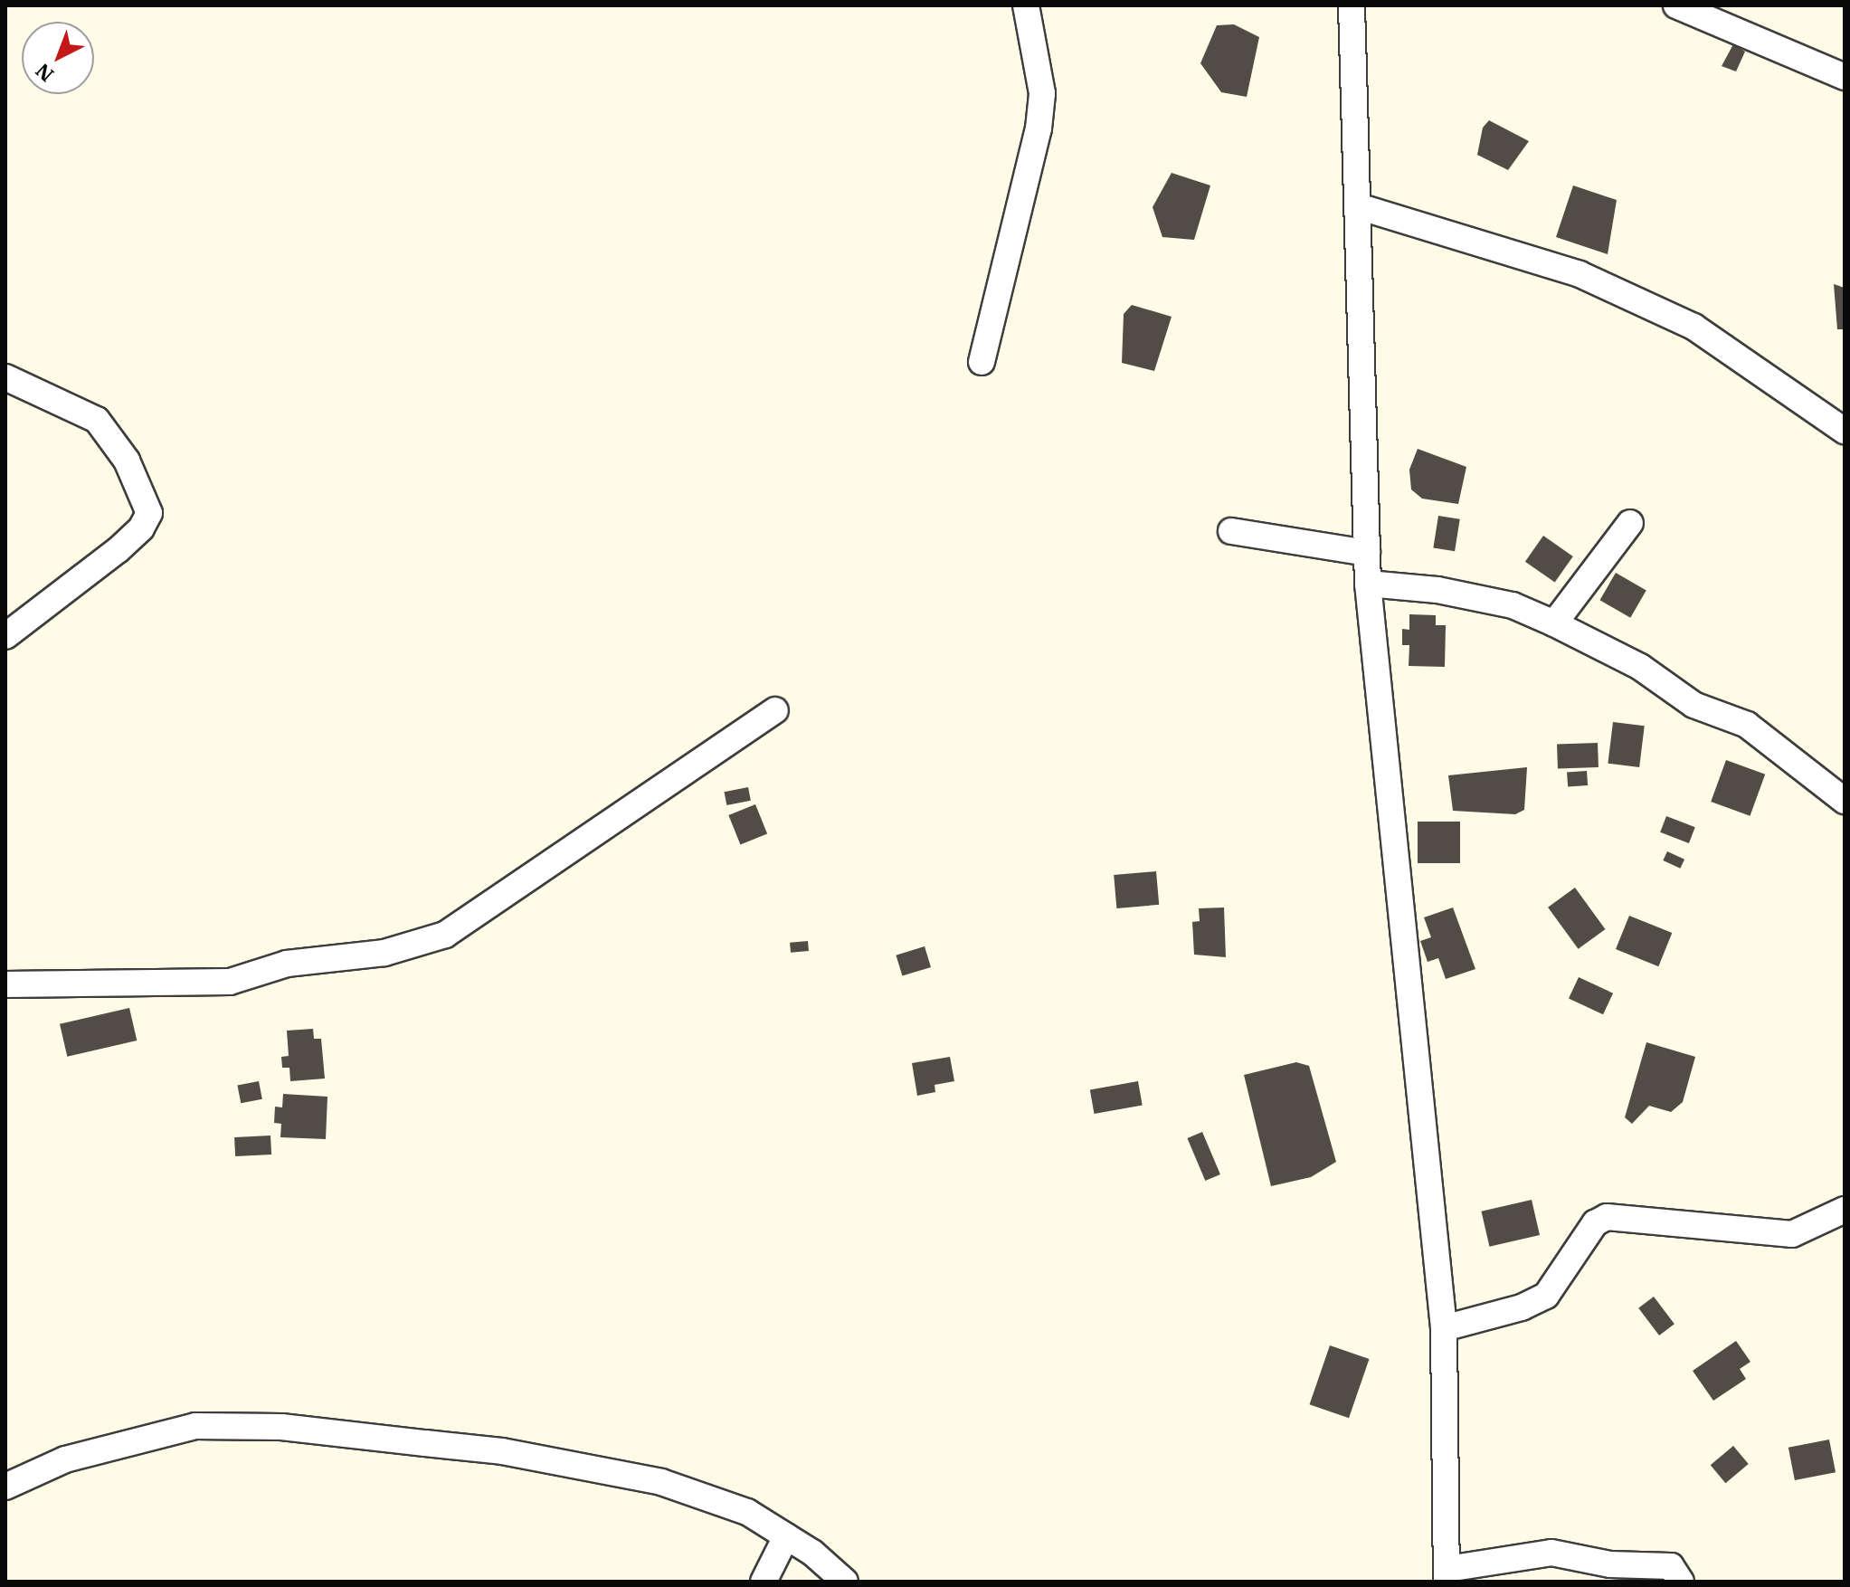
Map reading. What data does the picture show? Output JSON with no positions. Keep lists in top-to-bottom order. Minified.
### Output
{"north":"bottom left"}
